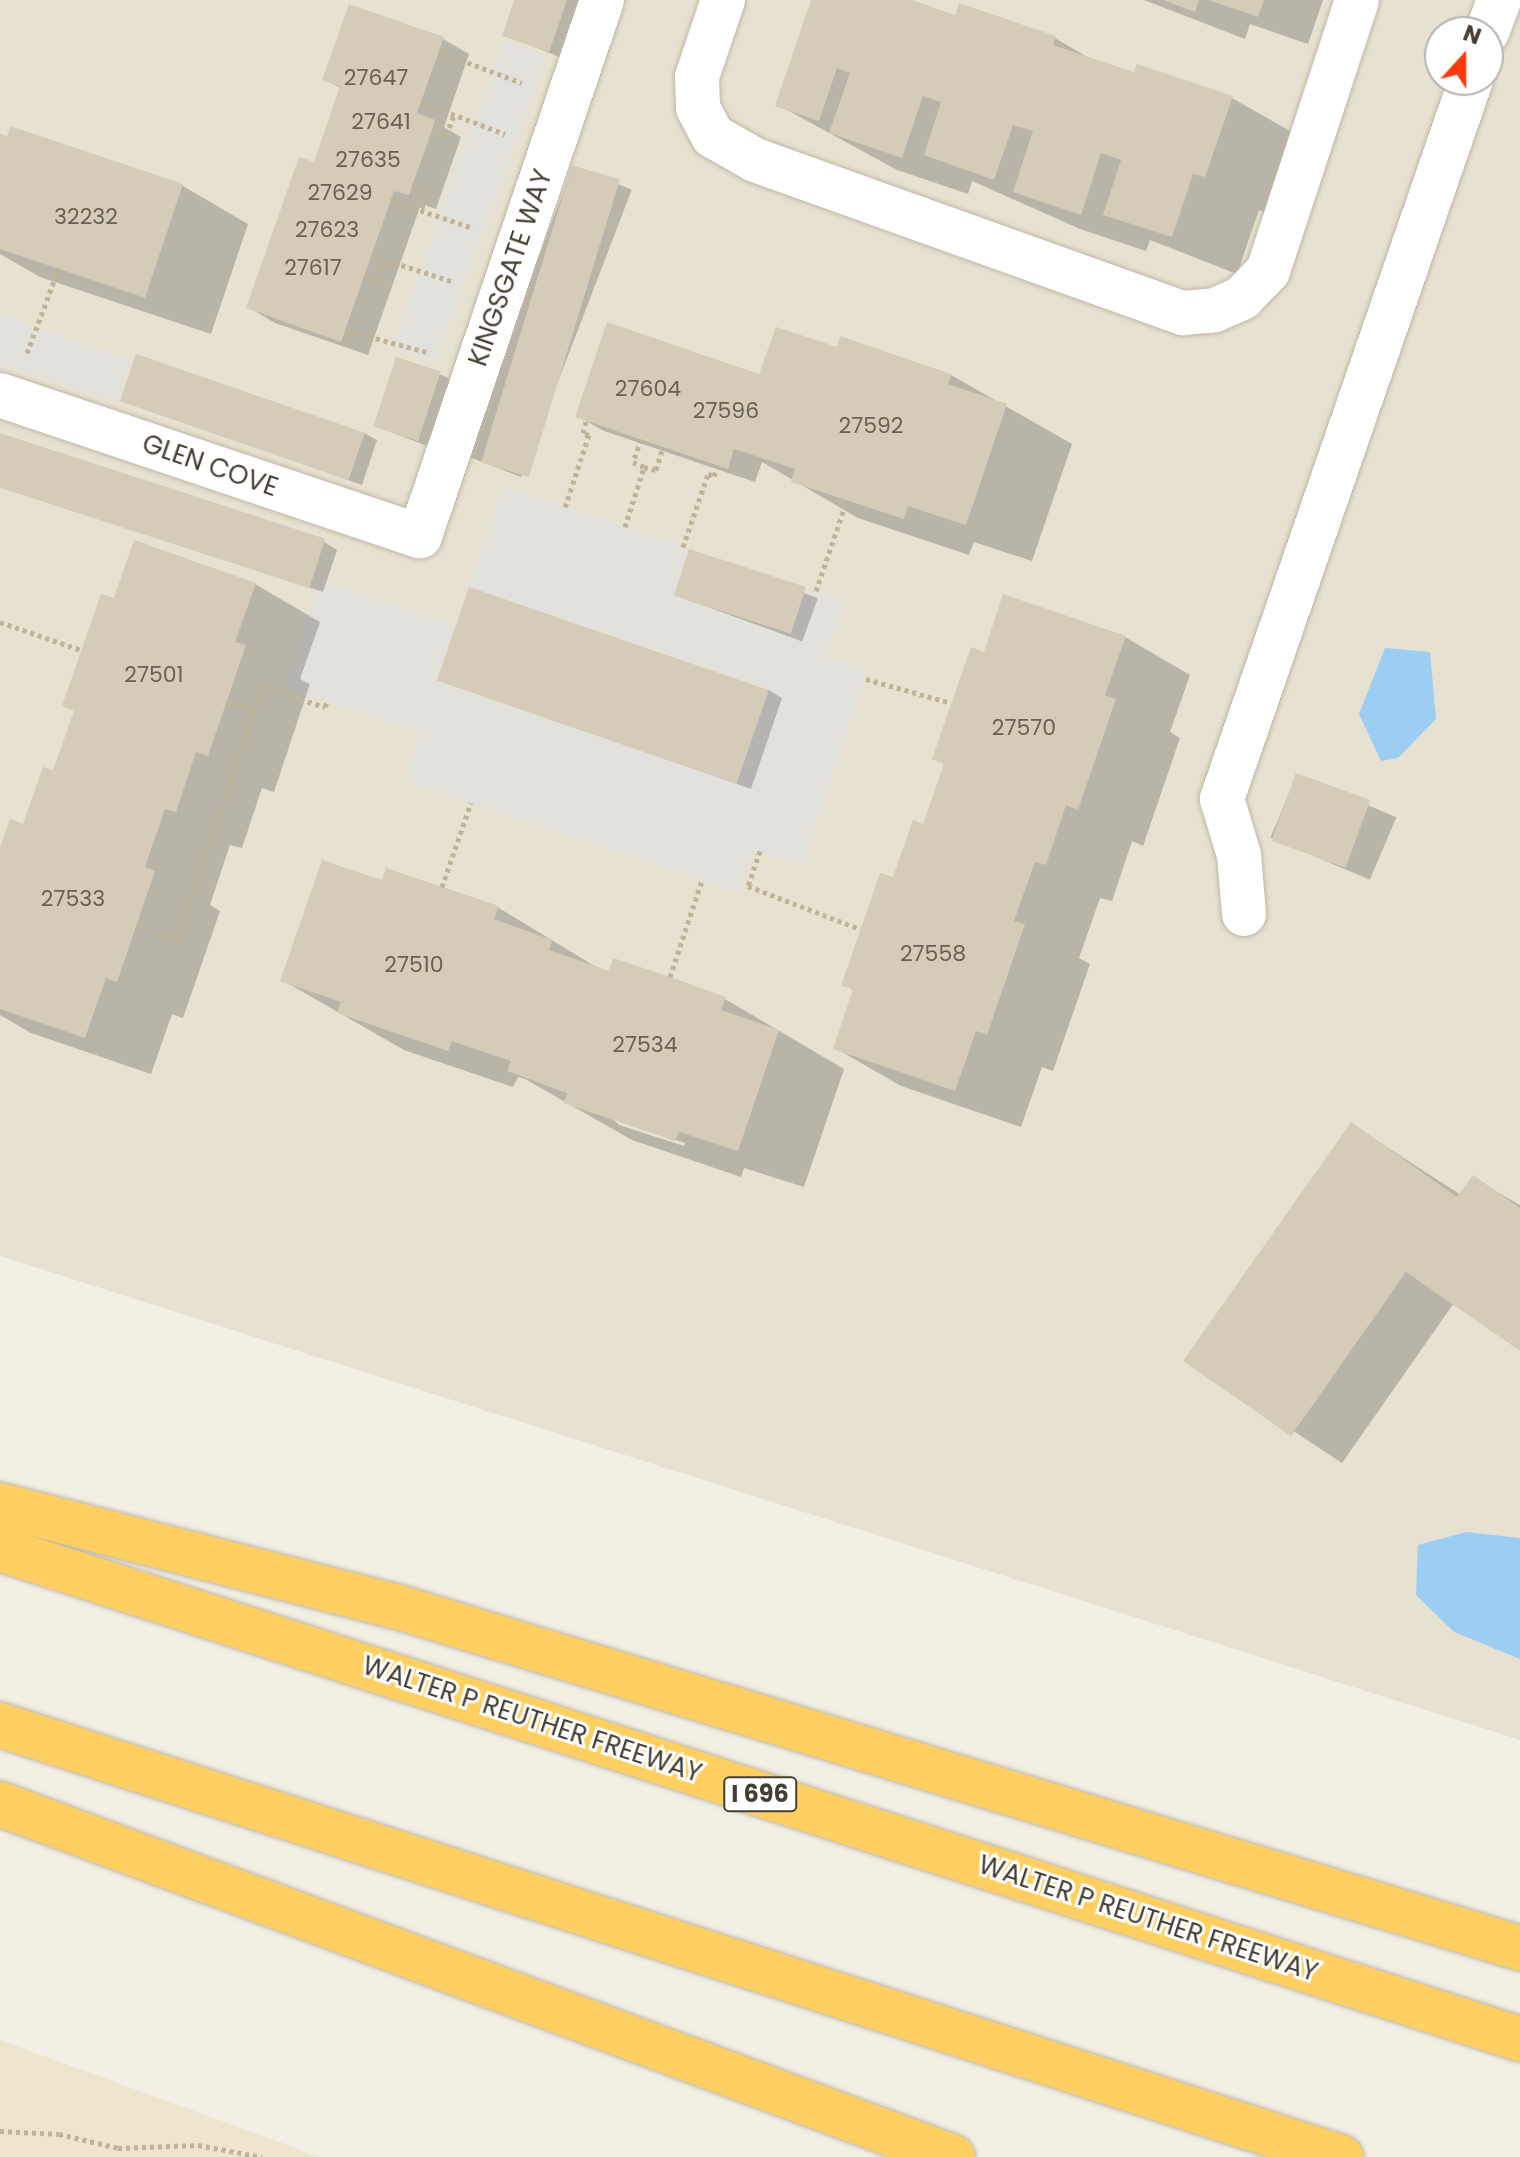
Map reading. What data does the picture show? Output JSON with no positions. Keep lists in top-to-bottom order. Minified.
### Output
{"streets":{"highway":["WALTER P REUTHER FREEWAY","I 696"],"street":["KINGSGATE WAY","GLEN COVE"]},"crossings":[["KINGSGATE WAY","GLEN COVE"]],"house_numbers":["27647","27641","27635","27629","32232","27623","27617","27604","27596","27592","27501","27570","27533","27558","27510","27534"],"north":"top"}
